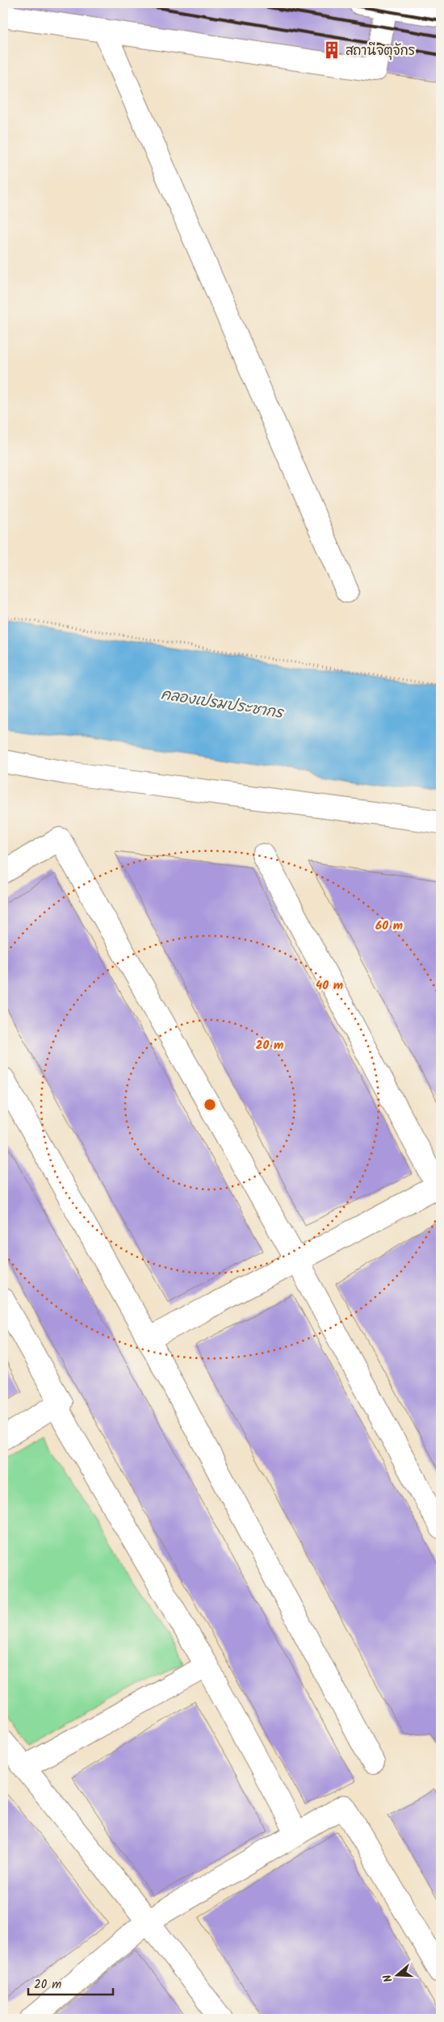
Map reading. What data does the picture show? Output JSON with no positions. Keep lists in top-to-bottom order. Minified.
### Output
{"water":["คลองเปรมประชากร"],"places":{"building":["สถานีจตุจักร"]},"scale_bar":"20 m","north":"left","rings":["60 m","40 m","20 m"]}
